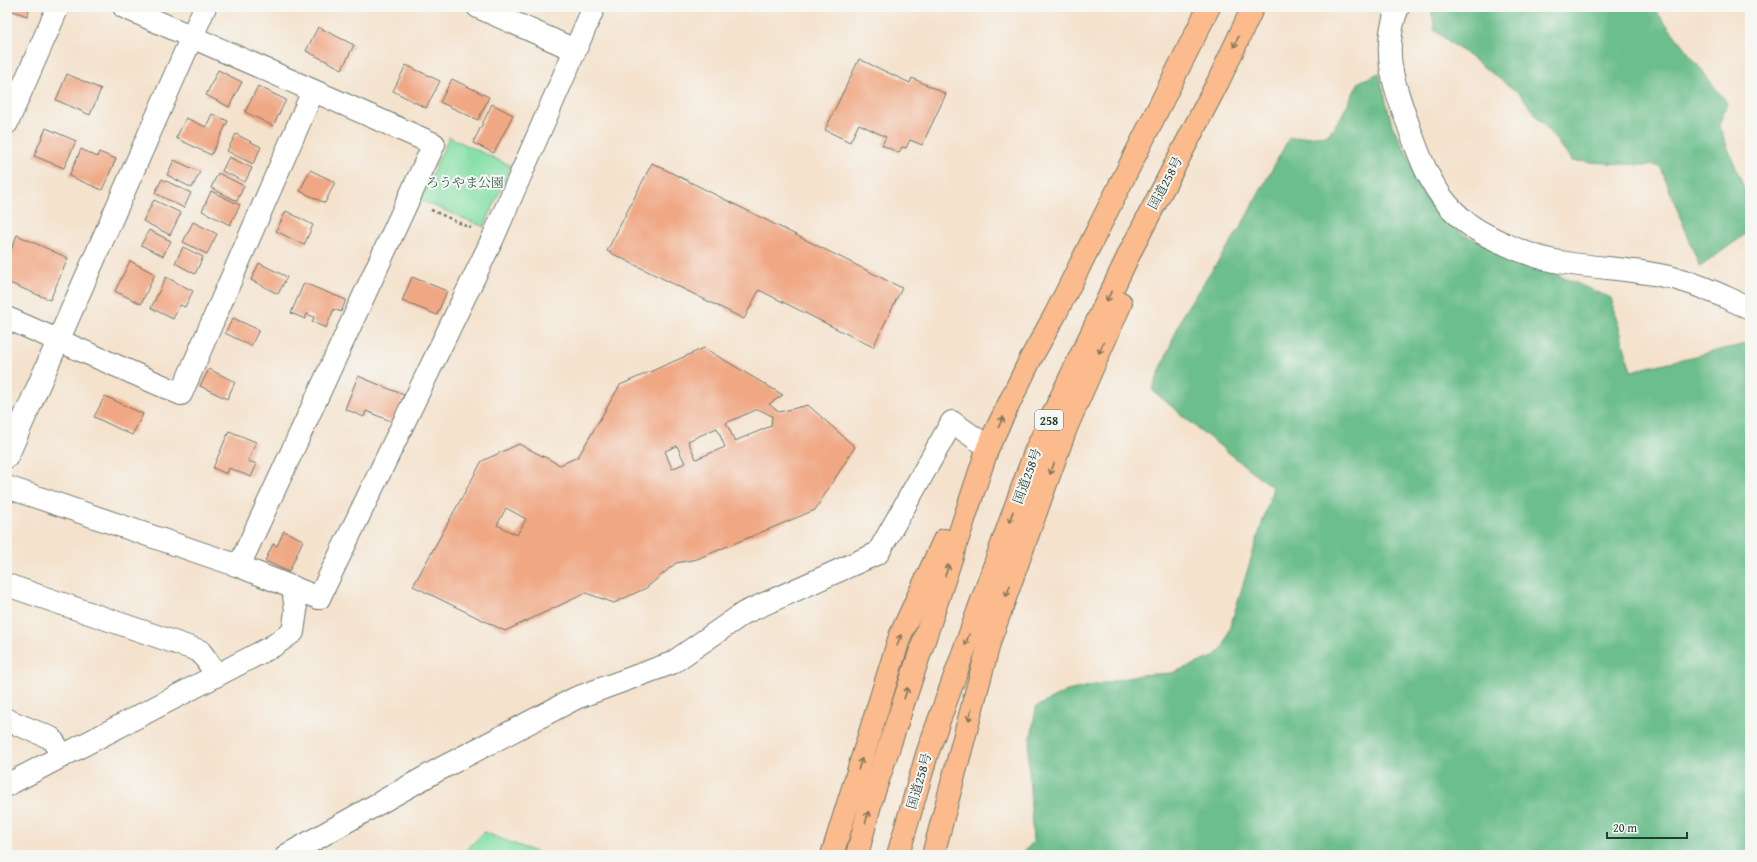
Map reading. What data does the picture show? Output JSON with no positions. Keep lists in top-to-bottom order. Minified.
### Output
{"streets":{"highway":["国道258号","258"]},"parks":["ろうやま公園"],"scale_bar":"20 m"}
